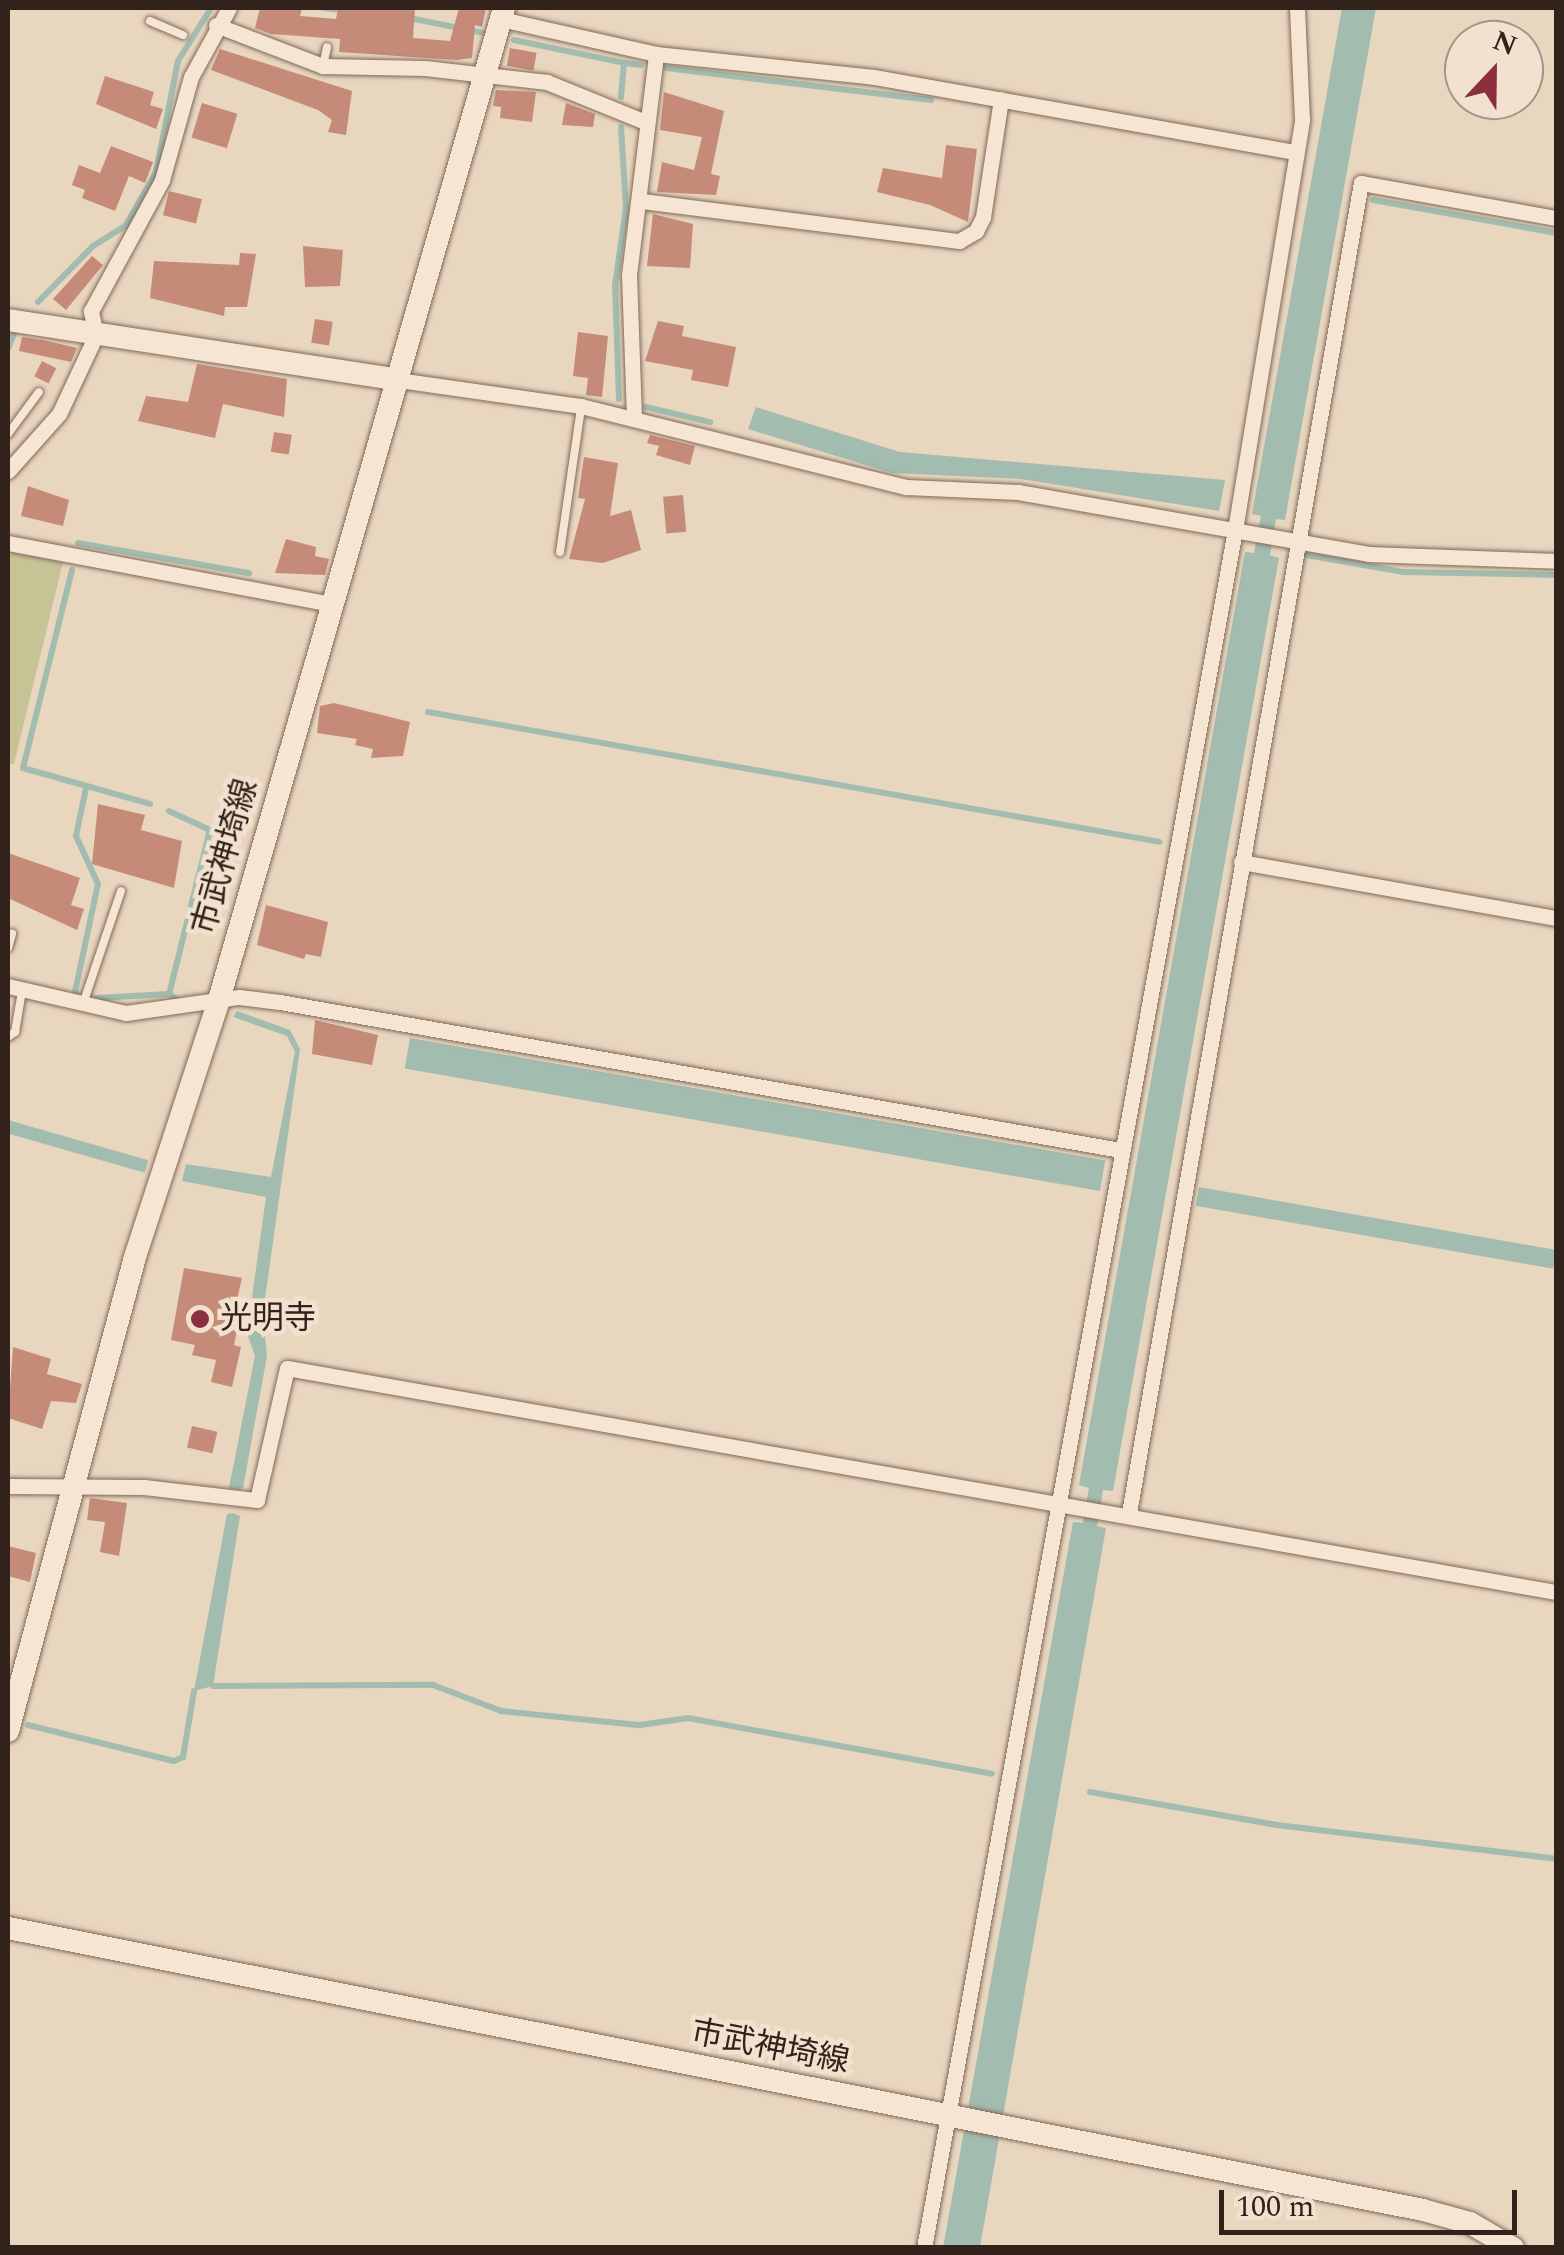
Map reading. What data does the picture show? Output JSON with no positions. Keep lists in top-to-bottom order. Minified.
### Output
{"streets":{"main road":["市武神埼線"]},"places":["光明寺"],"scale_bar":"100 m","north":"top"}
